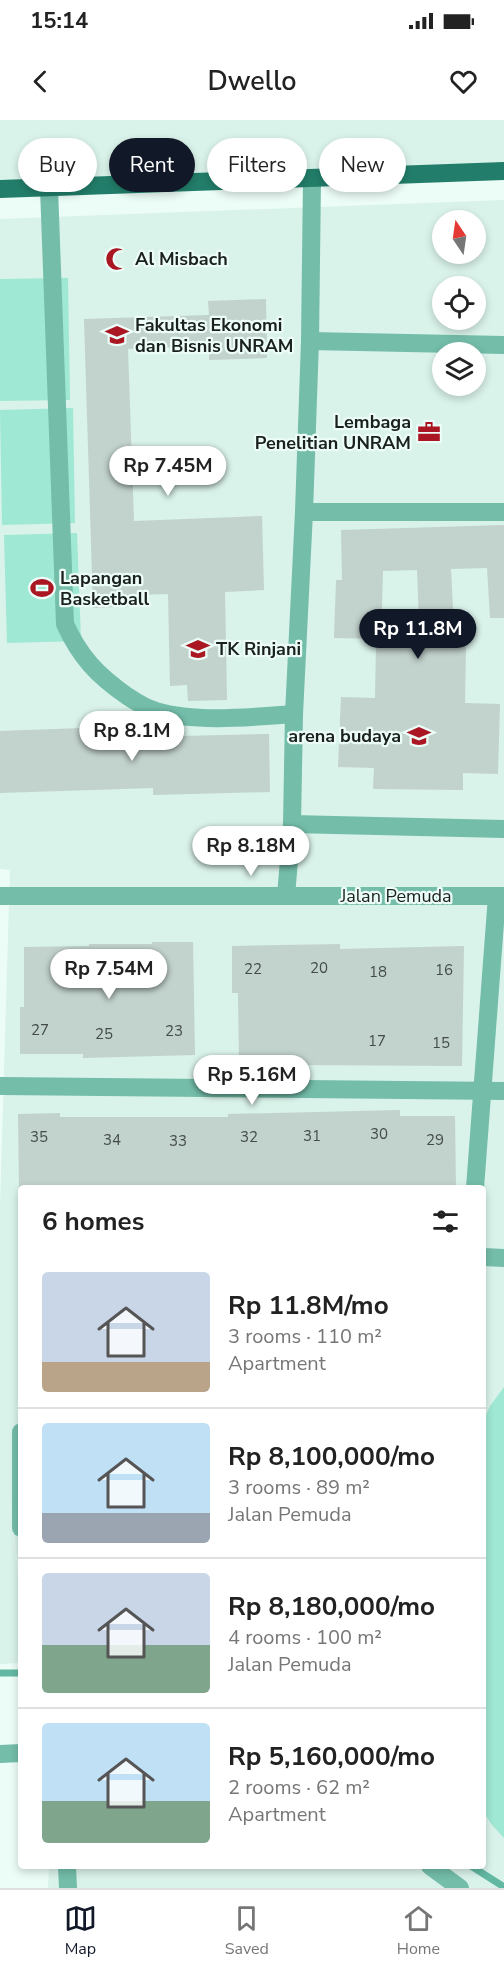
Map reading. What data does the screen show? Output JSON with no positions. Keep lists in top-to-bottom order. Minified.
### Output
{"streets":{"street":["Jalan Pemuda"]},"places":{"mosque":["Al Misbach"],"school or university":["Fakultas Ekonomi dan Bisnis UNRAM","TK Rinjani","arena budaya"],"office":["Lembaga Penelitian UNRAM"],"sports":["Lapangan Basketball"]},"house_numbers":["20","22","16","18","27","23","25","17","15","30","31","35","32","34","29","33"],"north":"top","page":{"status":"15:14","header":"Dwello","chip":["Buy","Rent","Filters","New"],"price":["Rp 7.45M","Rp 11.8M","Rp 8.1M","Rp 8.18M","Rp 7.54M","Rp 5.16M"],"heading":"6 homes","list":[{"name":"Rp 11.8M/mo","note":"3 rooms · 110 m² · Apartment"},{"name":"Rp 8,100,000/mo","note":"3 rooms · 89 m² · Jalan Pemuda"},{"name":"Rp 8,180,000/mo","note":"4 rooms · 100 m² · Jalan Pemuda"},{"name":"Rp 5,160,000/mo","note":"2 rooms · 62 m² · Apartment"}],"tabs":["Map","Saved","Home"]}}
